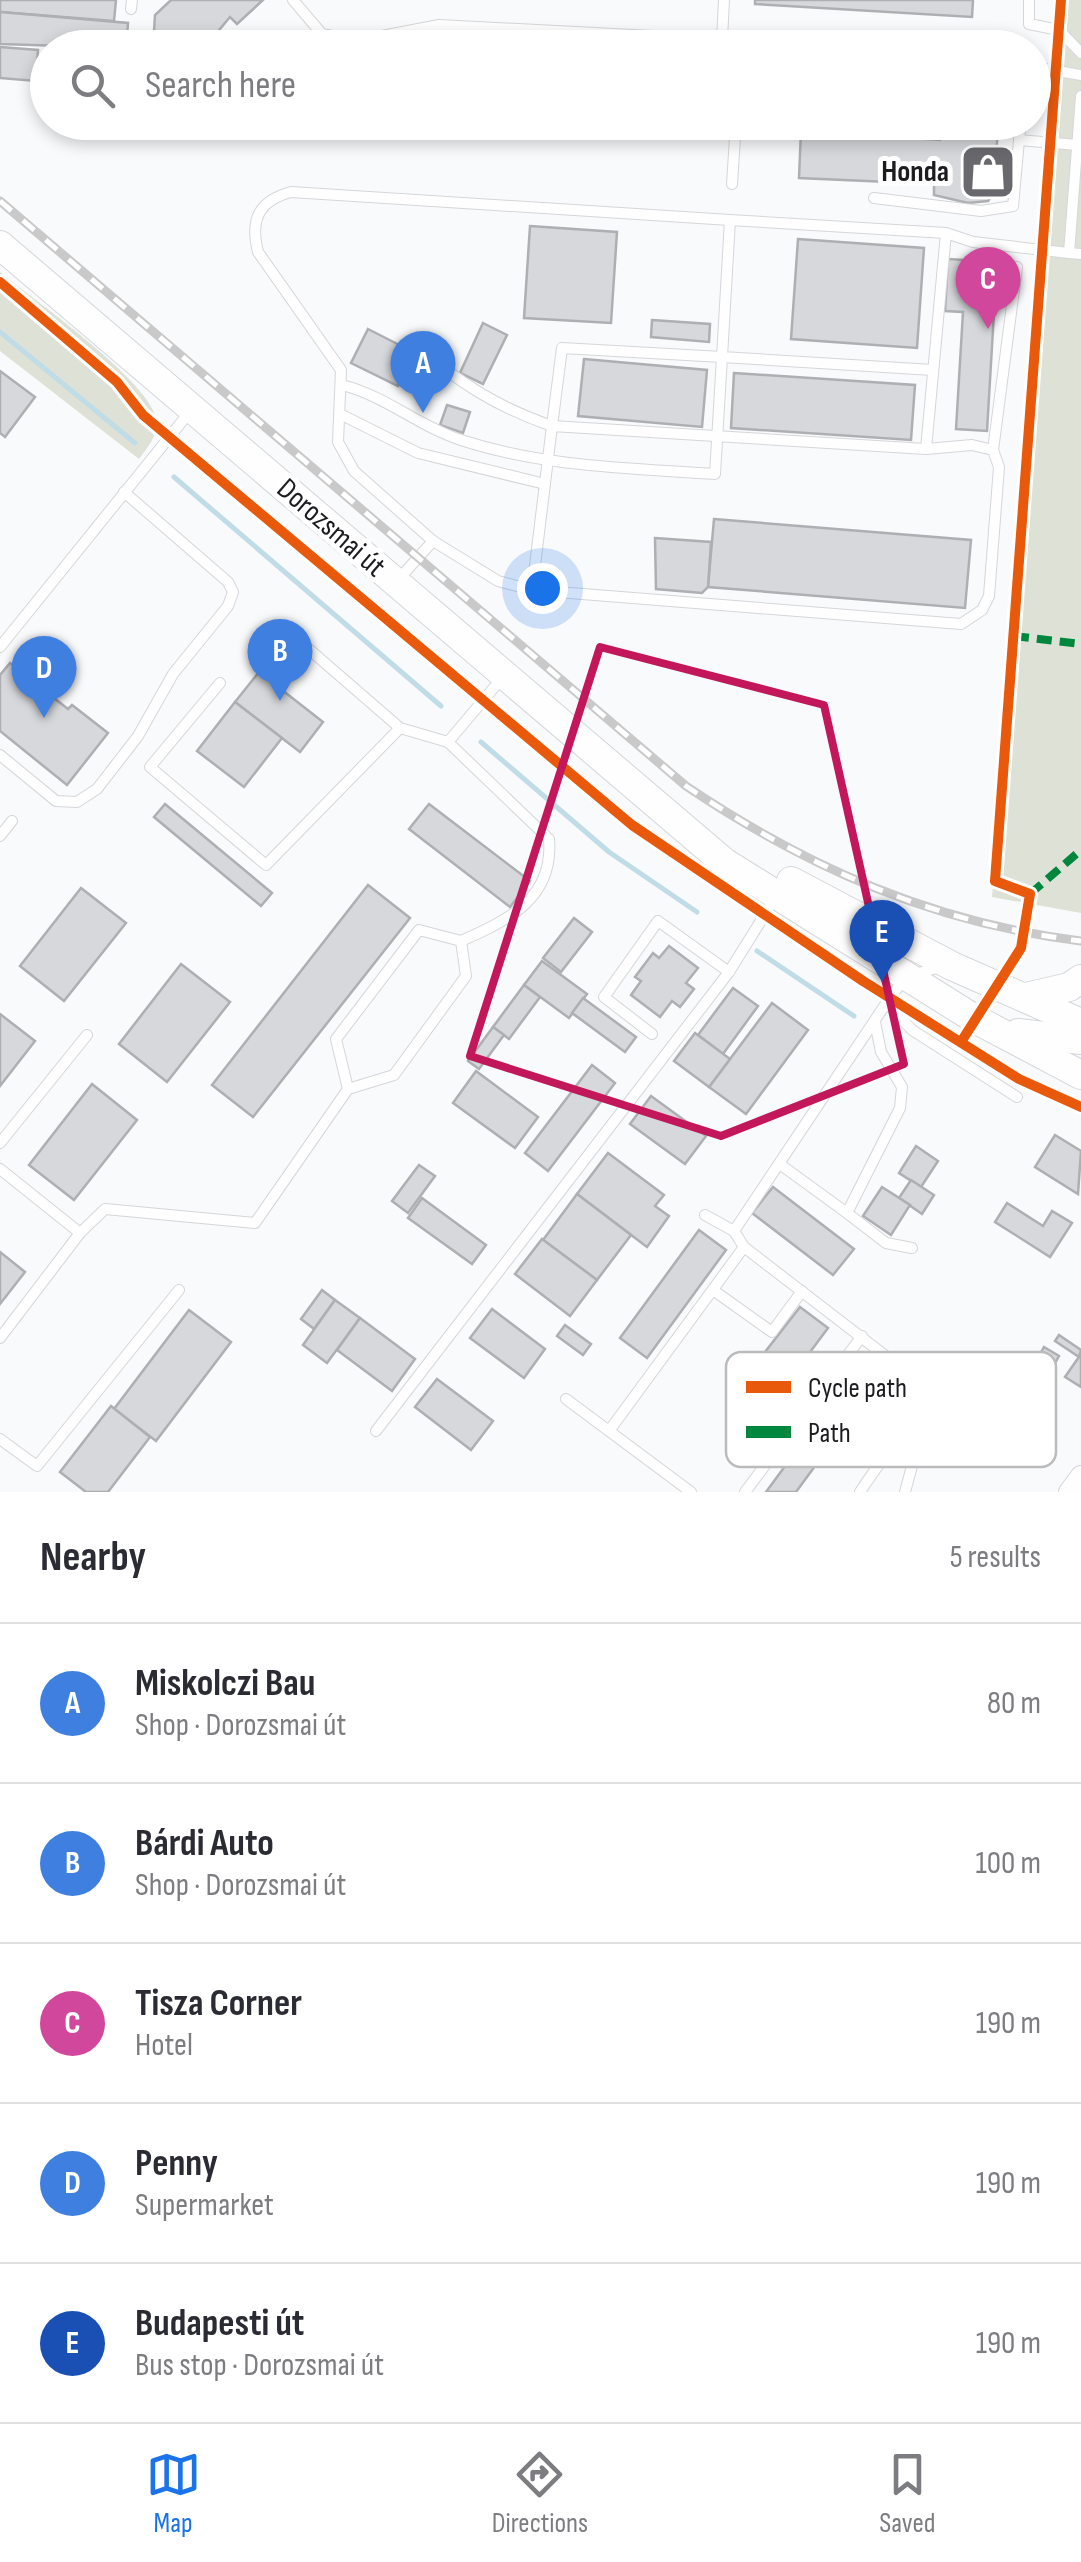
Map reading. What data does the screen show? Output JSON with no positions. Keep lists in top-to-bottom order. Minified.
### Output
{"streets":{"main road":["Dorozsmai út"]},"places":{"shop":["Honda"]},"legend":["Cycle path","Path"],"page":{"search":"Search here","pins":["C","A","B","D","E"],"heading":["Nearby","5 results"],"list":[{"mark":"A","name":"Miskolczi Bau","note":"Shop · Dorozsmai út","value":"80 m"},{"mark":"B","name":"Bárdi Auto","note":"Shop · Dorozsmai út","value":"100 m"},{"mark":"C","name":"Tisza Corner","note":"Hotel","value":"190 m"},{"mark":"D","name":"Penny","note":"Supermarket","value":"190 m"},{"mark":"E","name":"Budapesti út","note":"Bus stop · Dorozsmai út","value":"190 m"}],"nav":["Map","Directions","Saved"]}}
